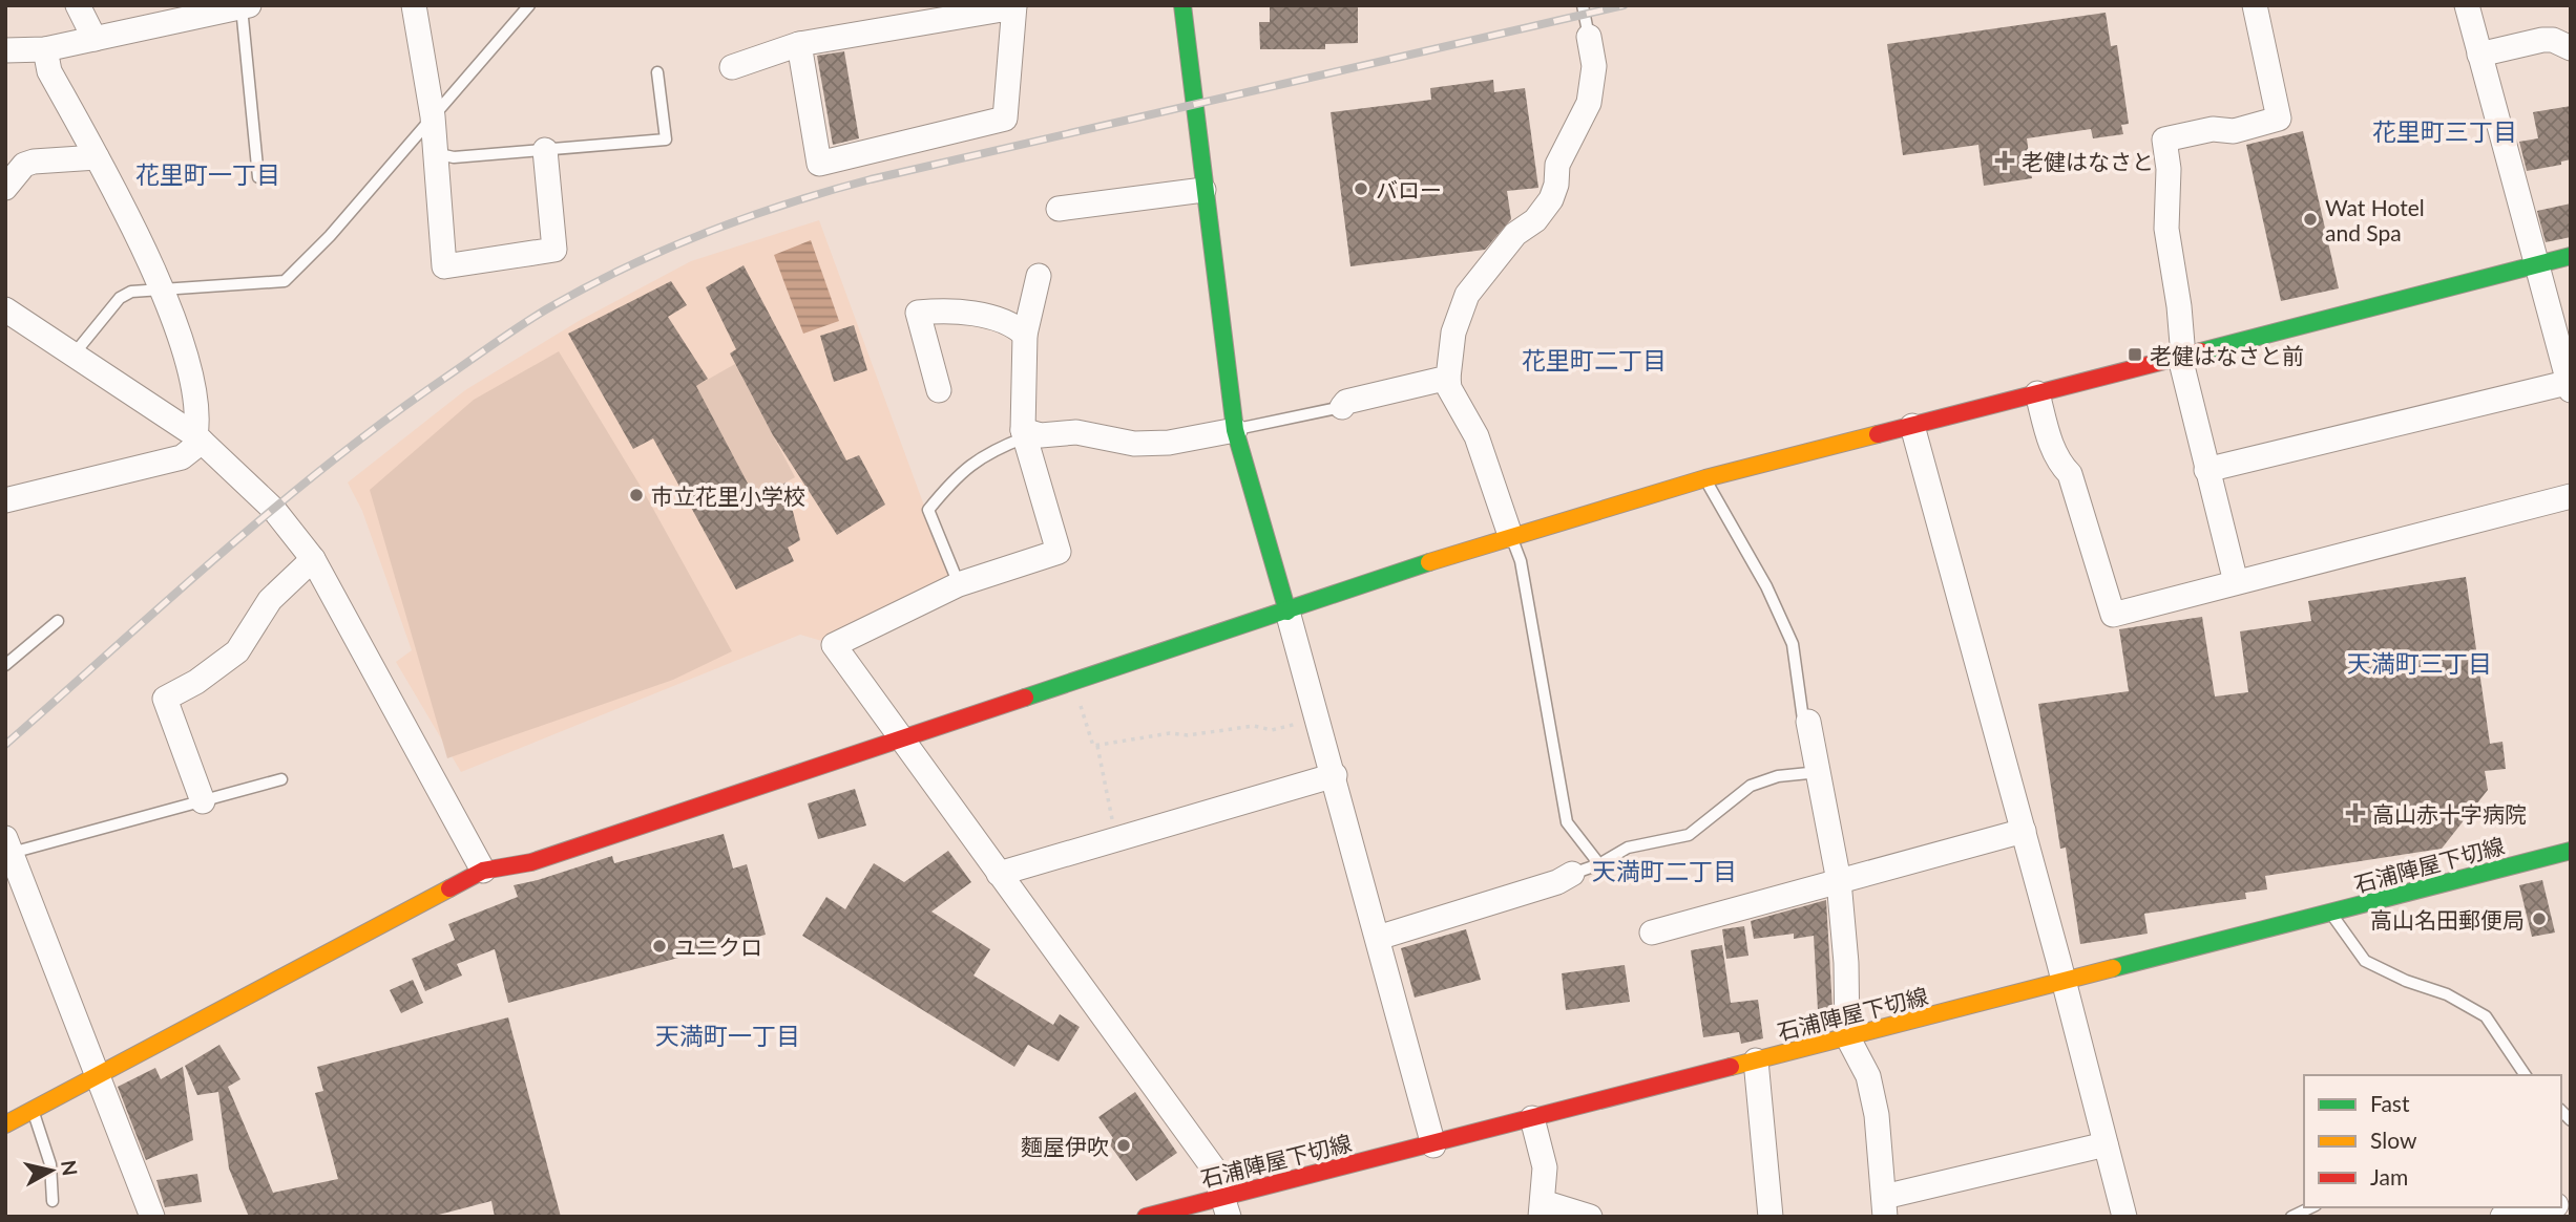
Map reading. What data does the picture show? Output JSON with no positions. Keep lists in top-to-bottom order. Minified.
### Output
{"streets":{"street":["石浦陣屋下切線"]},"districts":["花里町三丁目","花里町一丁目","花里町二丁目","天満町三丁目","天満町二丁目","天満町一丁目"],"places":{"health":["老健はなさと","高山赤十字病院"],"other":["バロー","Wat Hotel and Spa","市立花里小学校","高山名田郵便局","ユニクロ","麵屋伊吹"],"transit":["老健はなさと前"]},"legend":["Fast","Slow","Jam"],"north":"right"}
